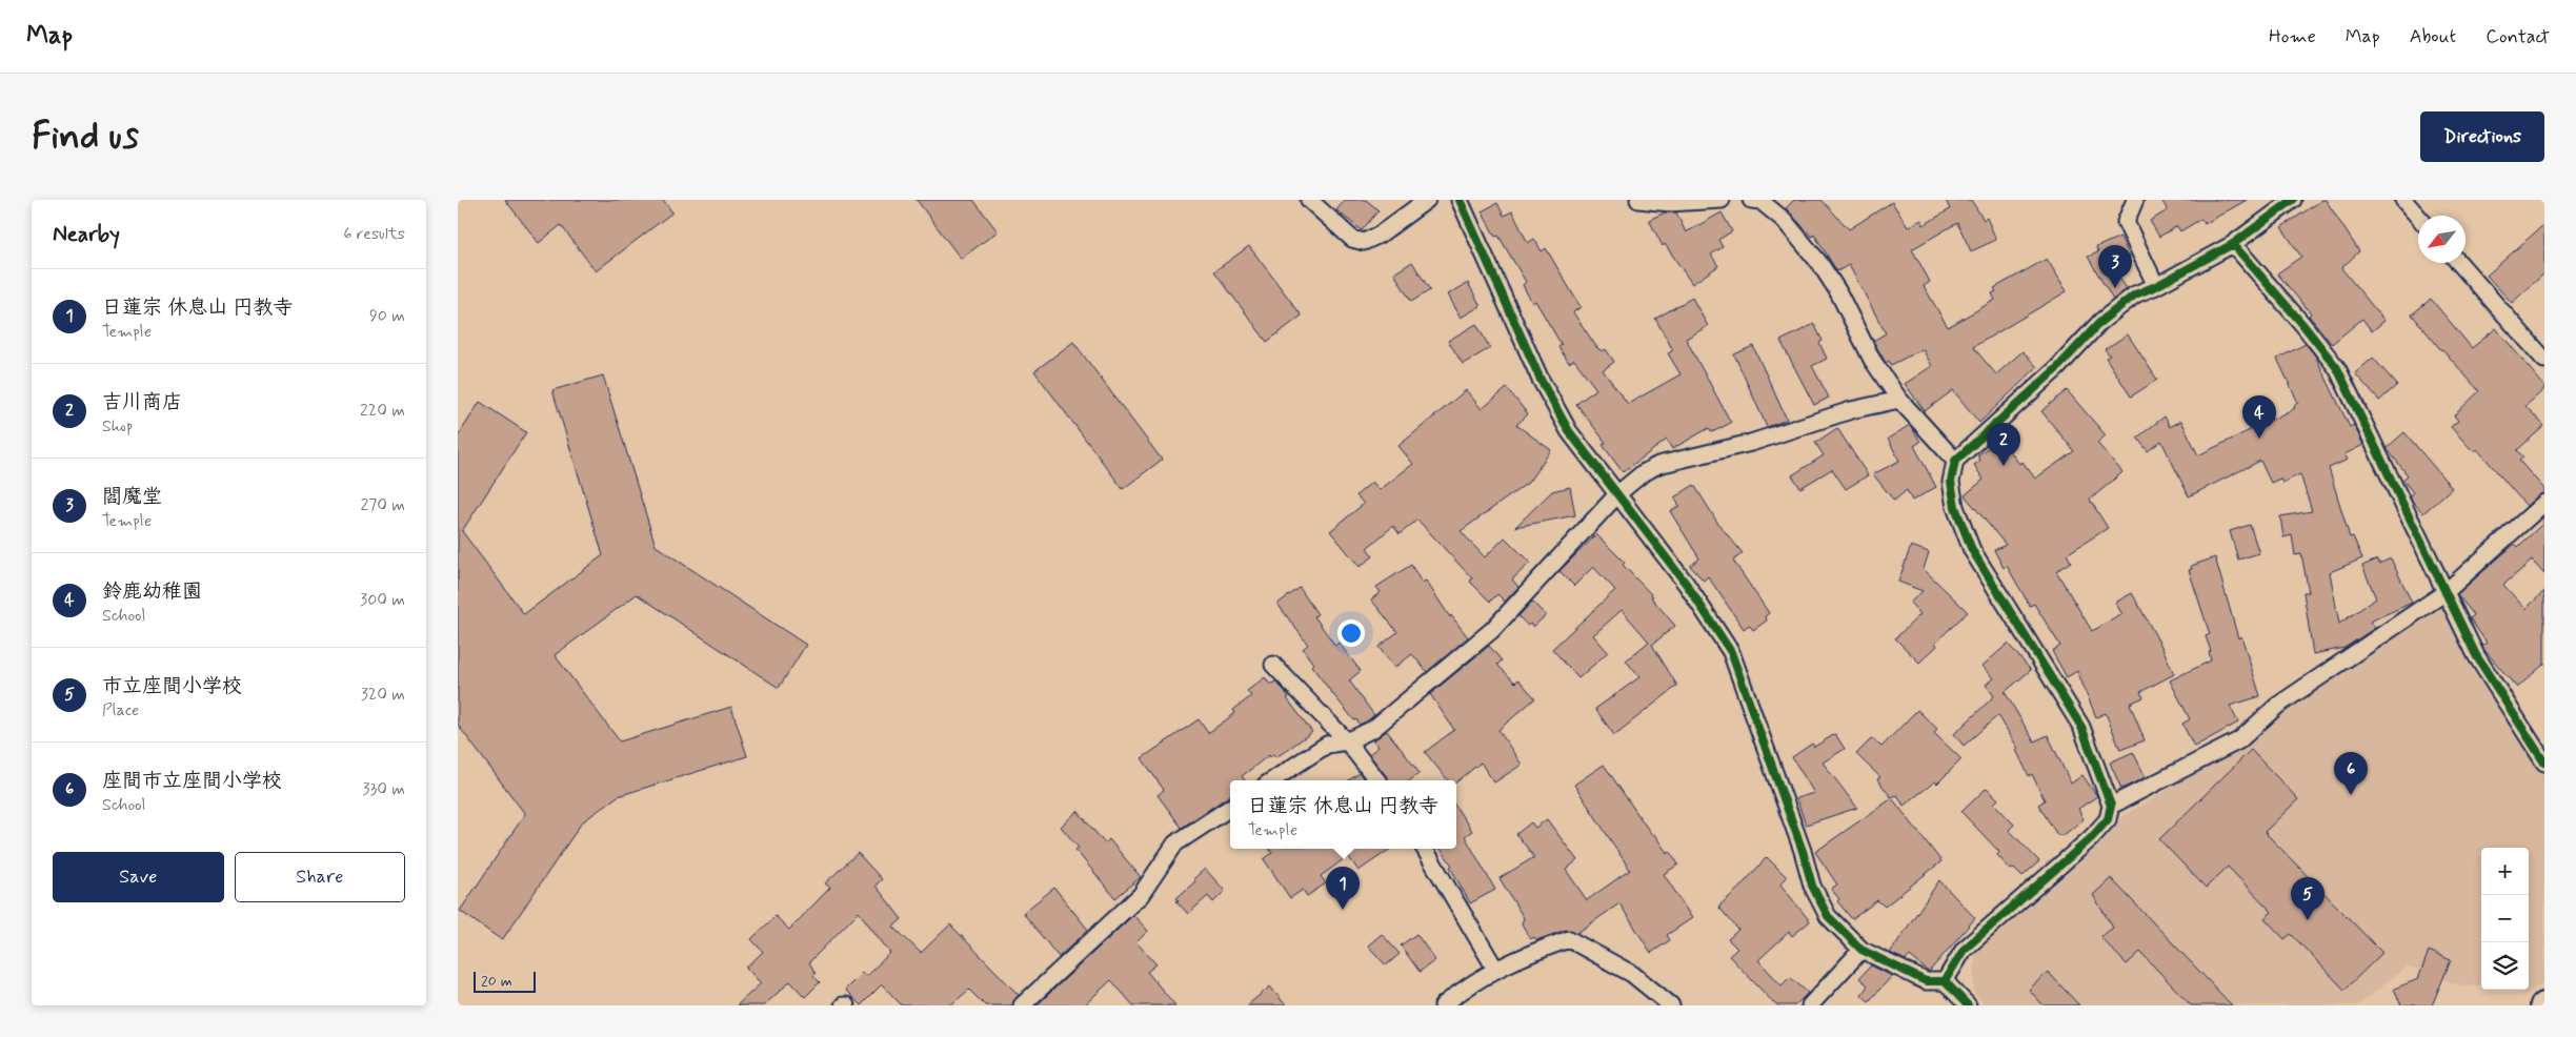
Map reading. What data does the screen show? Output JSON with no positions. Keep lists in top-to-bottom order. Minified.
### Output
{"scale_bar":"20 m","north":"bottom left","page":{"header":"Map","nav":["Home","Map","About","Contact"],"buttons":["Directions",["Save","Share"]],"title":"Find us","heading":["Nearby","6 results"],"pins":["3","4","2","6","1","5"],"list":[{"mark":"1","name":"日蓮宗 休息山 円教寺","note":"Temple","value":"90 m"},{"mark":"2","name":"吉川商店","note":"Shop","value":"220 m"},{"mark":"3","name":"閻魔堂","note":"Temple","value":"270 m"},{"mark":"4","name":"鈴鹿幼稚園","note":"School","value":"300 m"},{"mark":"5","name":"市立座間小学校","note":"Place","value":"320 m"},{"mark":"6","name":"座間市立座間小学校","note":"School","value":"330 m"}],"popup":["日蓮宗 休息山 円教寺","Temple"],"map_buttons":["+","−"],"scale":"20 m"}}
